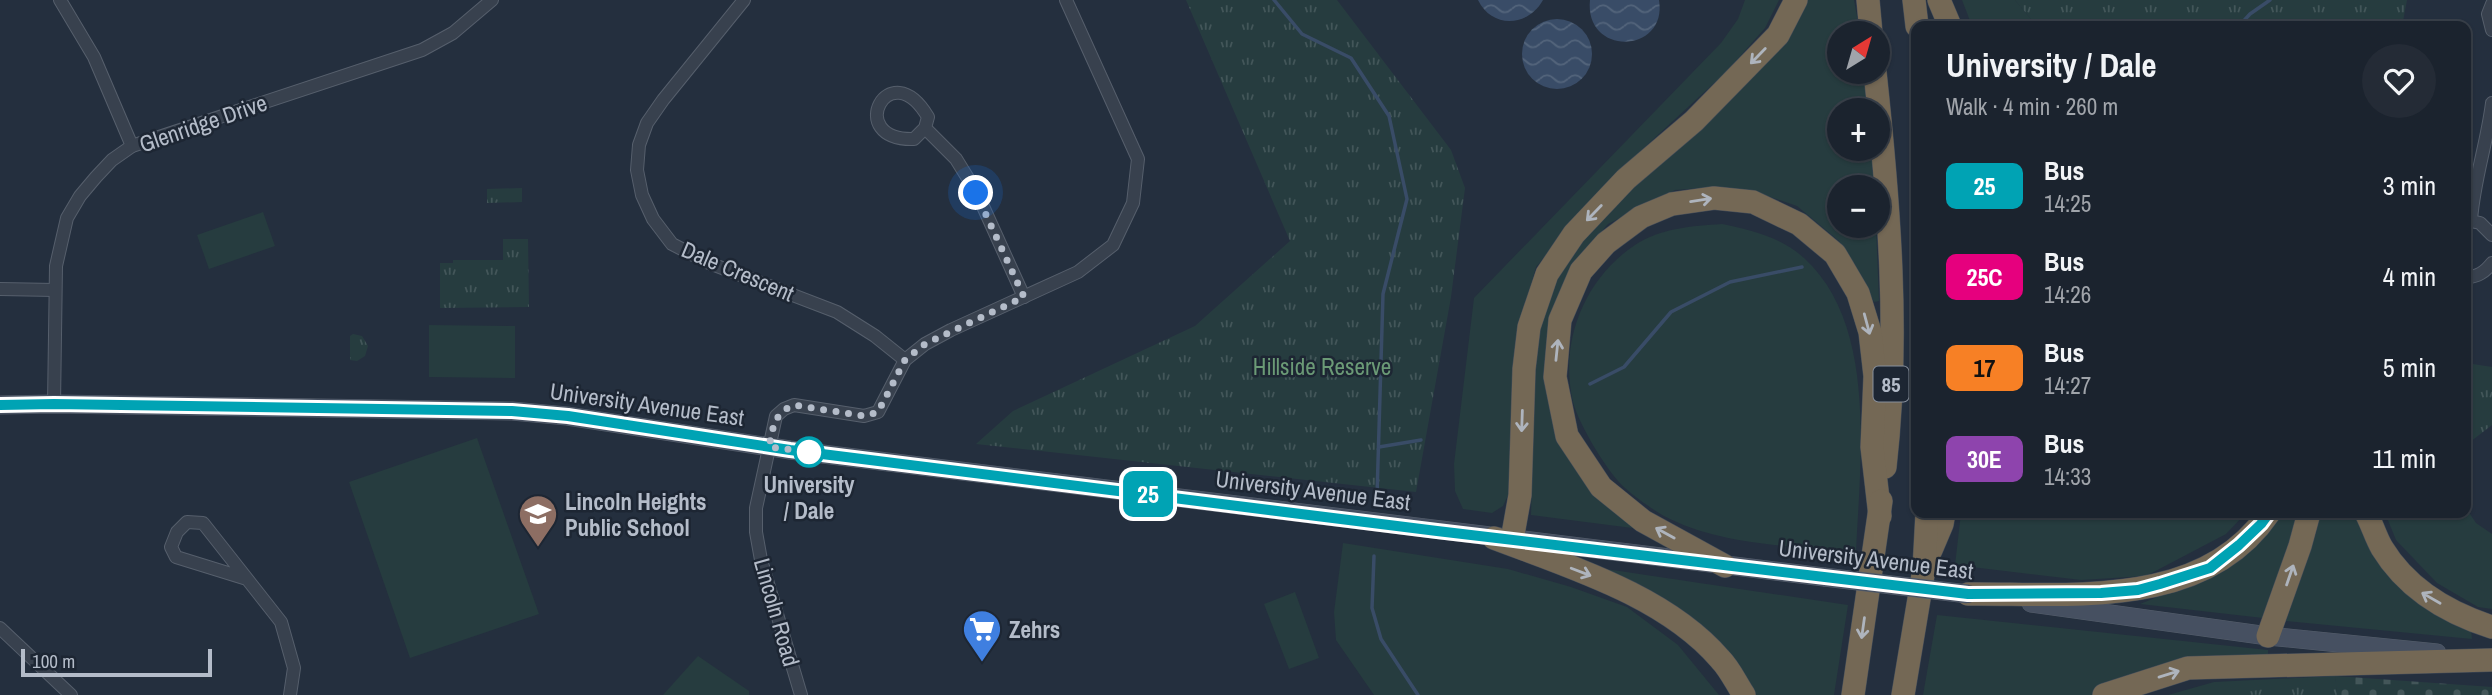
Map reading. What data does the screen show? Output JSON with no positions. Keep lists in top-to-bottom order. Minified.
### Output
{"streets":{"highway":["85"],"main road":["University Avenue East"],"street":["Glenridge Drive","Dale Crescent","Lincoln Road"]},"crossings":[["Glenridge Drive","University Avenue East"],["University Avenue East","Lincoln Road"]],"parks":["Hillside Reserve"],"places":{"other":["University / Dale"],"school or university":["Lincoln Heights Public School"],"supermarket":["Zehrs"]},"lines":["bus line 25"],"scale_bar":"100 m","north":"top right","page":{"on_map":"25","map_buttons":["+","−"],"heading":["University / Dale","Walk · 4 min · 260 m"],"list":[{"mark":"25","name":"Bus","note":"14:25","value":"3 min"},{"mark":"25C","name":"Bus","note":"14:26","value":"4 min"},{"mark":"17","name":"Bus","note":"14:27","value":"5 min"},{"mark":"30E","name":"Bus","note":"14:33","value":"11 min"}],"scale":"100 m"}}
